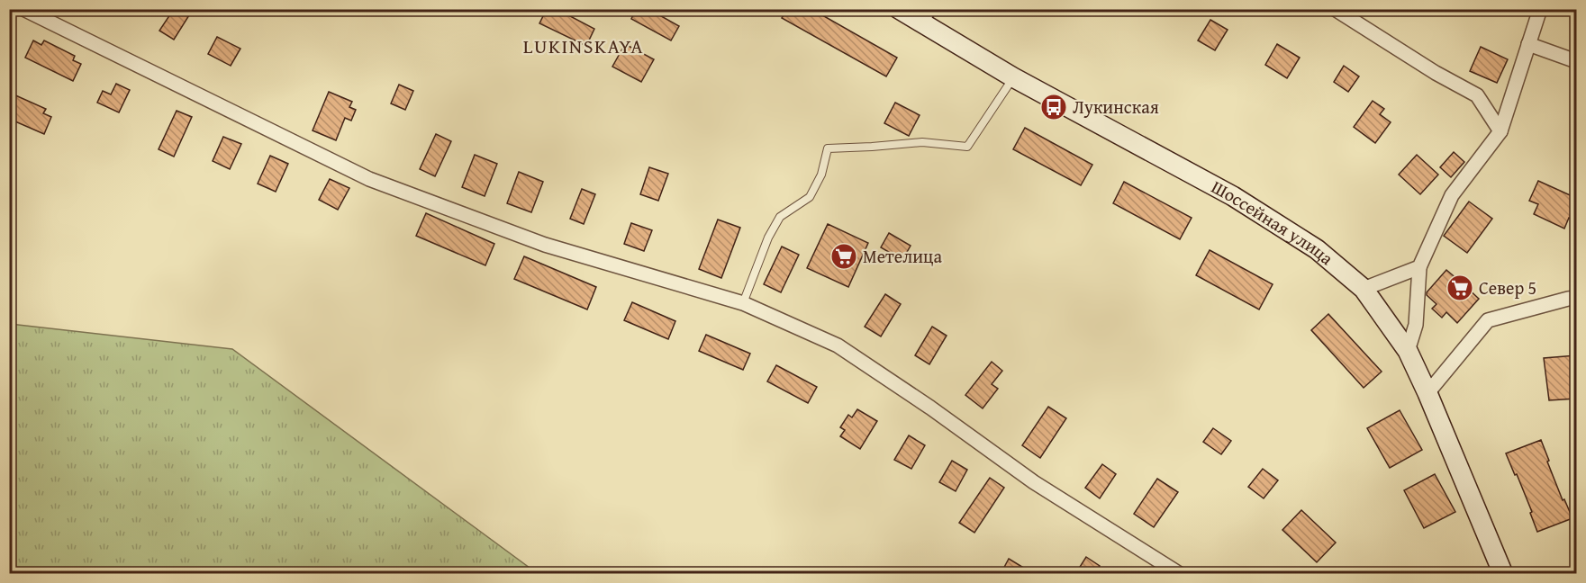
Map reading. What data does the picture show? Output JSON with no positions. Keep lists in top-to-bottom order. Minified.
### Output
{"streets":{"main road":["Шоссейная улица"]},"districts":["LUKINSKAYA"],"places":{"bus stop":["Лукинская"],"supermarket":["Метелица","Север 5"]}}
